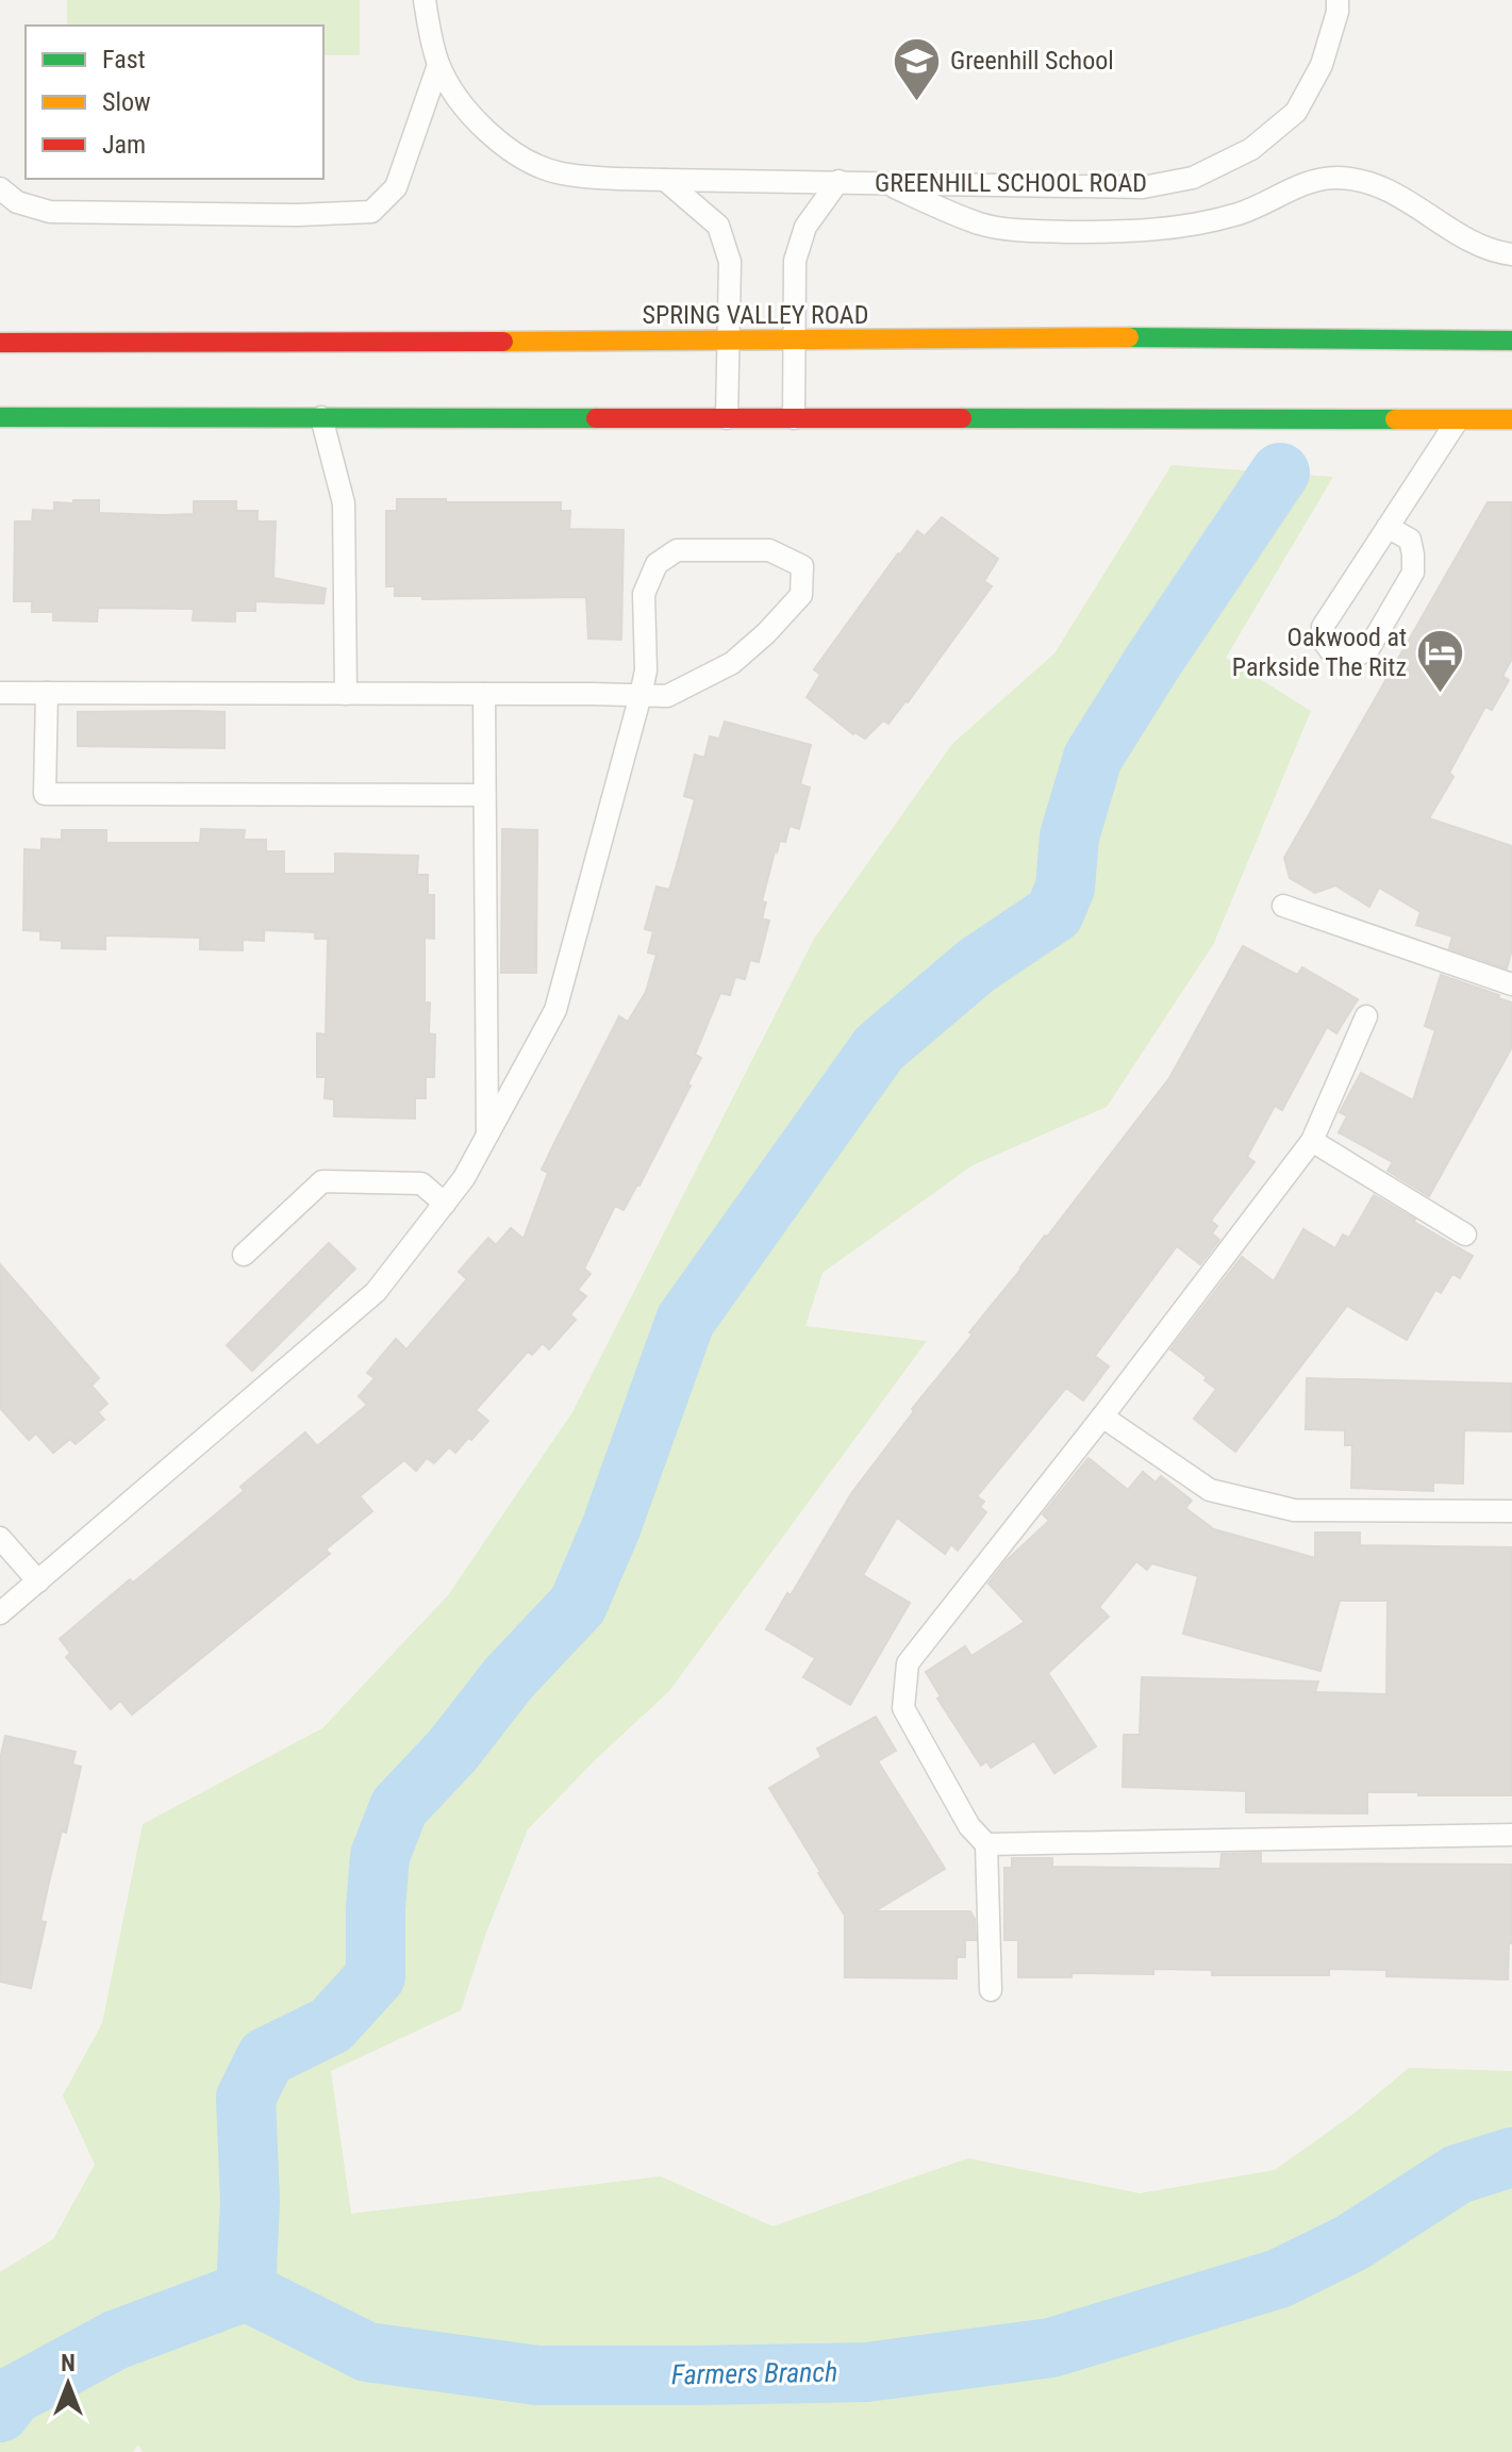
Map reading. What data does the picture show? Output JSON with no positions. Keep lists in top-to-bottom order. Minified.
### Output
{"streets":{"main road":["SPRING VALLEY ROAD"],"lane":["GREENHILL SCHOOL ROAD"]},"crossings":[["GREENHILL SCHOOL ROAD","SPRING VALLEY ROAD"]],"water":["Farmers Branch"],"places":{"school or university":["Greenhill School"],"hotel":["Oakwood at Parkside The Ritz"]},"legend":["Fast","Slow","Jam"],"north":"top"}
